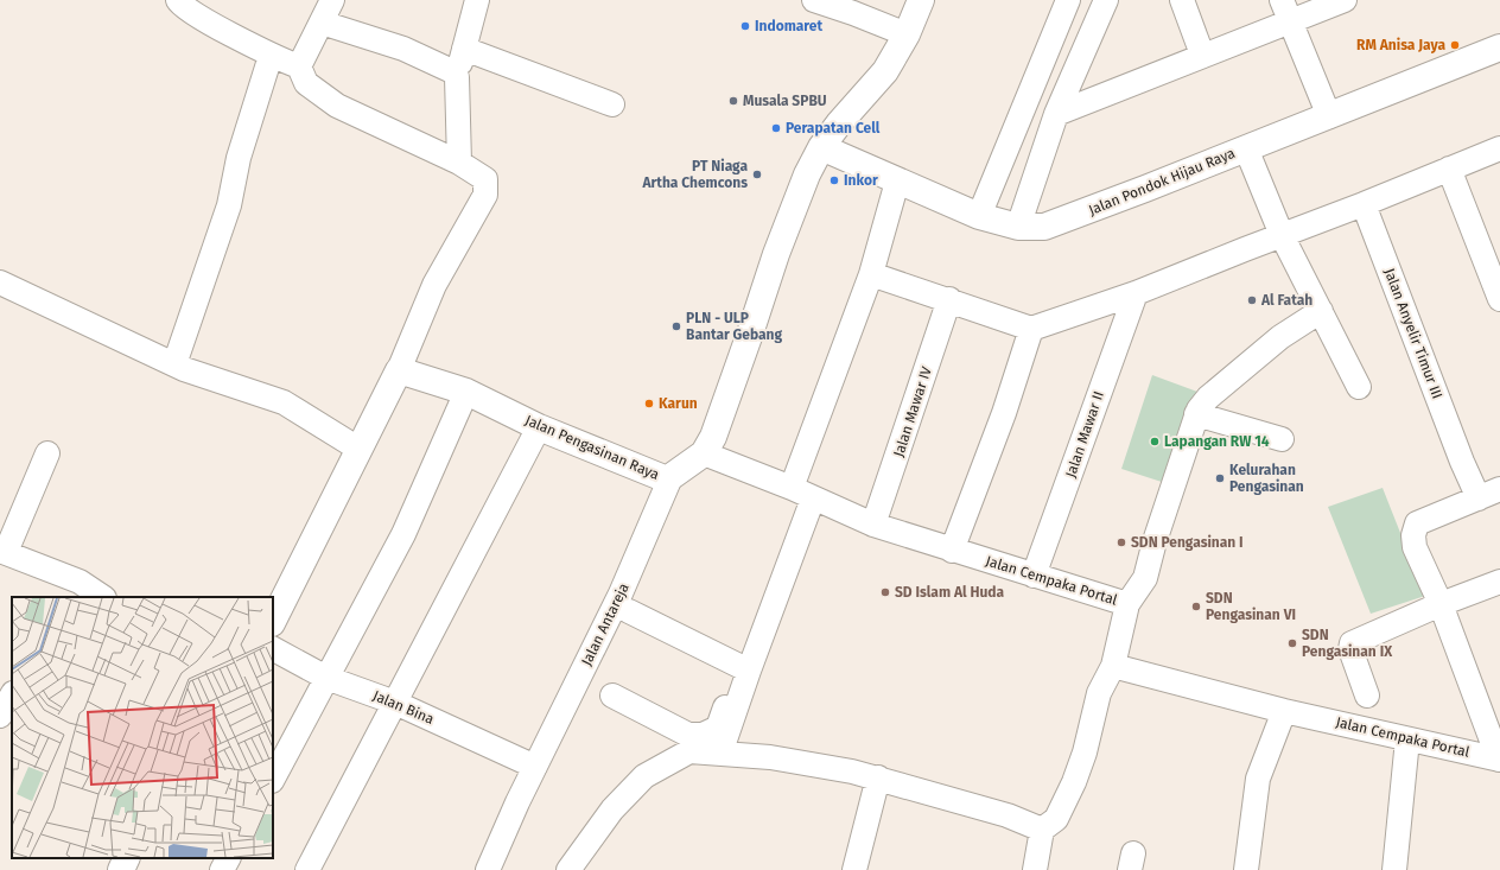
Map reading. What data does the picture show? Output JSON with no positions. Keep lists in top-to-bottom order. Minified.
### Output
{"streets":{"street":["Jalan Pondok Hijau Raya","Jalan Anyelir Timur III","Jalan Mawar IV","Jalan Mawar II","Jalan Pengasinan Raya","Jalan Cempaka Portal","Jalan Antareja","Jalan Bina"]},"crossings":[["Jalan Pondok Hijau Raya","Jalan Pengasinan Raya"],["Jalan Mawar IV","Jalan Cempaka Portal"],["Jalan Mawar II","Jalan Cempaka Portal"],["Jalan Pengasinan Raya","Jalan Cempaka Portal"],["Jalan Pengasinan Raya","Jalan Antareja"],["Jalan Antareja","Jalan Bina"]],"places":["Indomaret","RM Anisa Jaya","Musala SPBU","Perapatan Cell","PT Niaga Artha Chemcons","Inkor","Al Fatah","PLN - ULP Bantar Gebang","Karun","Lapangan RW 14","Kelurahan Pengasinan","SDN Pengasinan I","SD Islam Al Huda","SDN Pengasinan VI","SDN Pengasinan IX"]}
